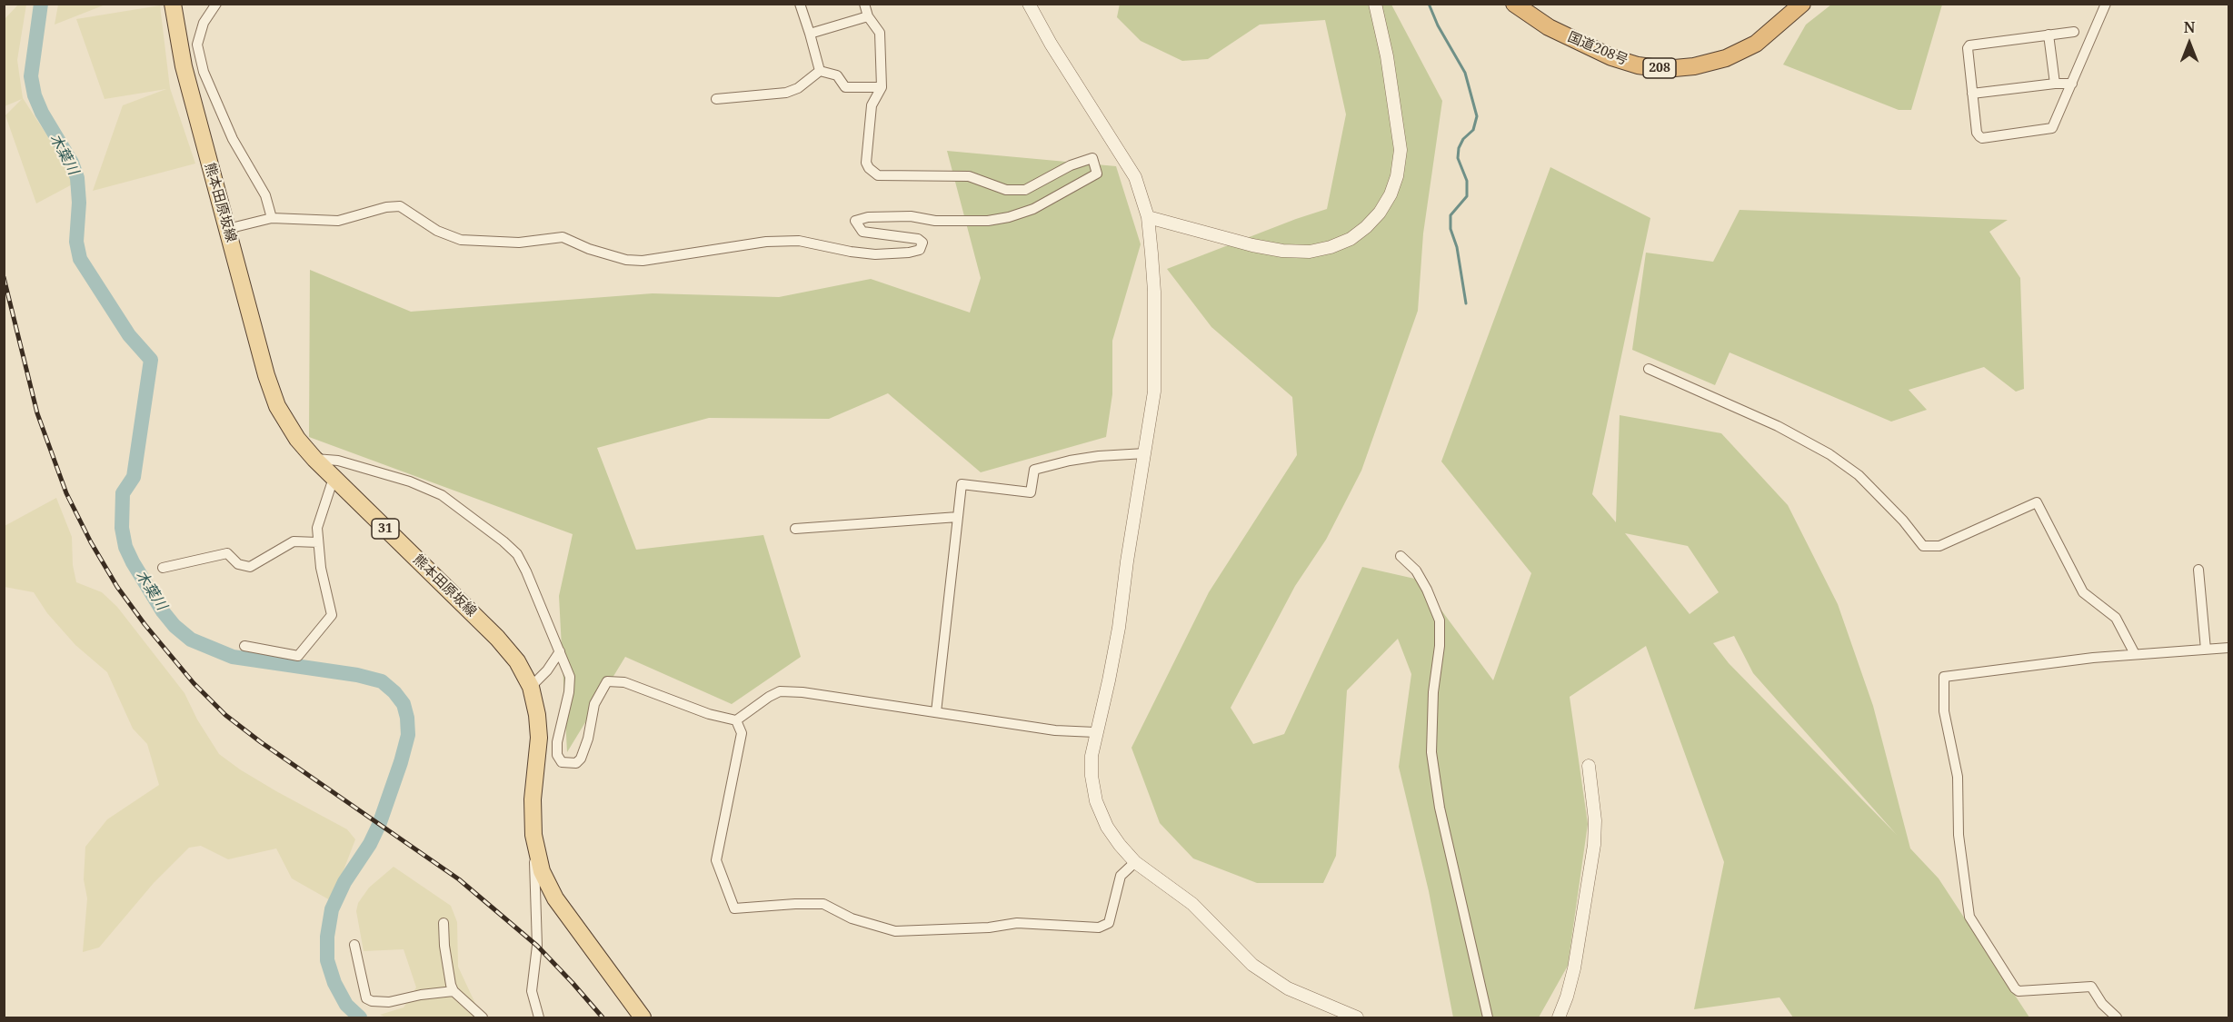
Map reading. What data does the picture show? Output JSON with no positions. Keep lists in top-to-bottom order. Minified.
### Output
{"streets":{"highway":["国道208号","208"],"main road":["熊本田原坂線","31"]},"water":["木葉川"],"north":"top"}
